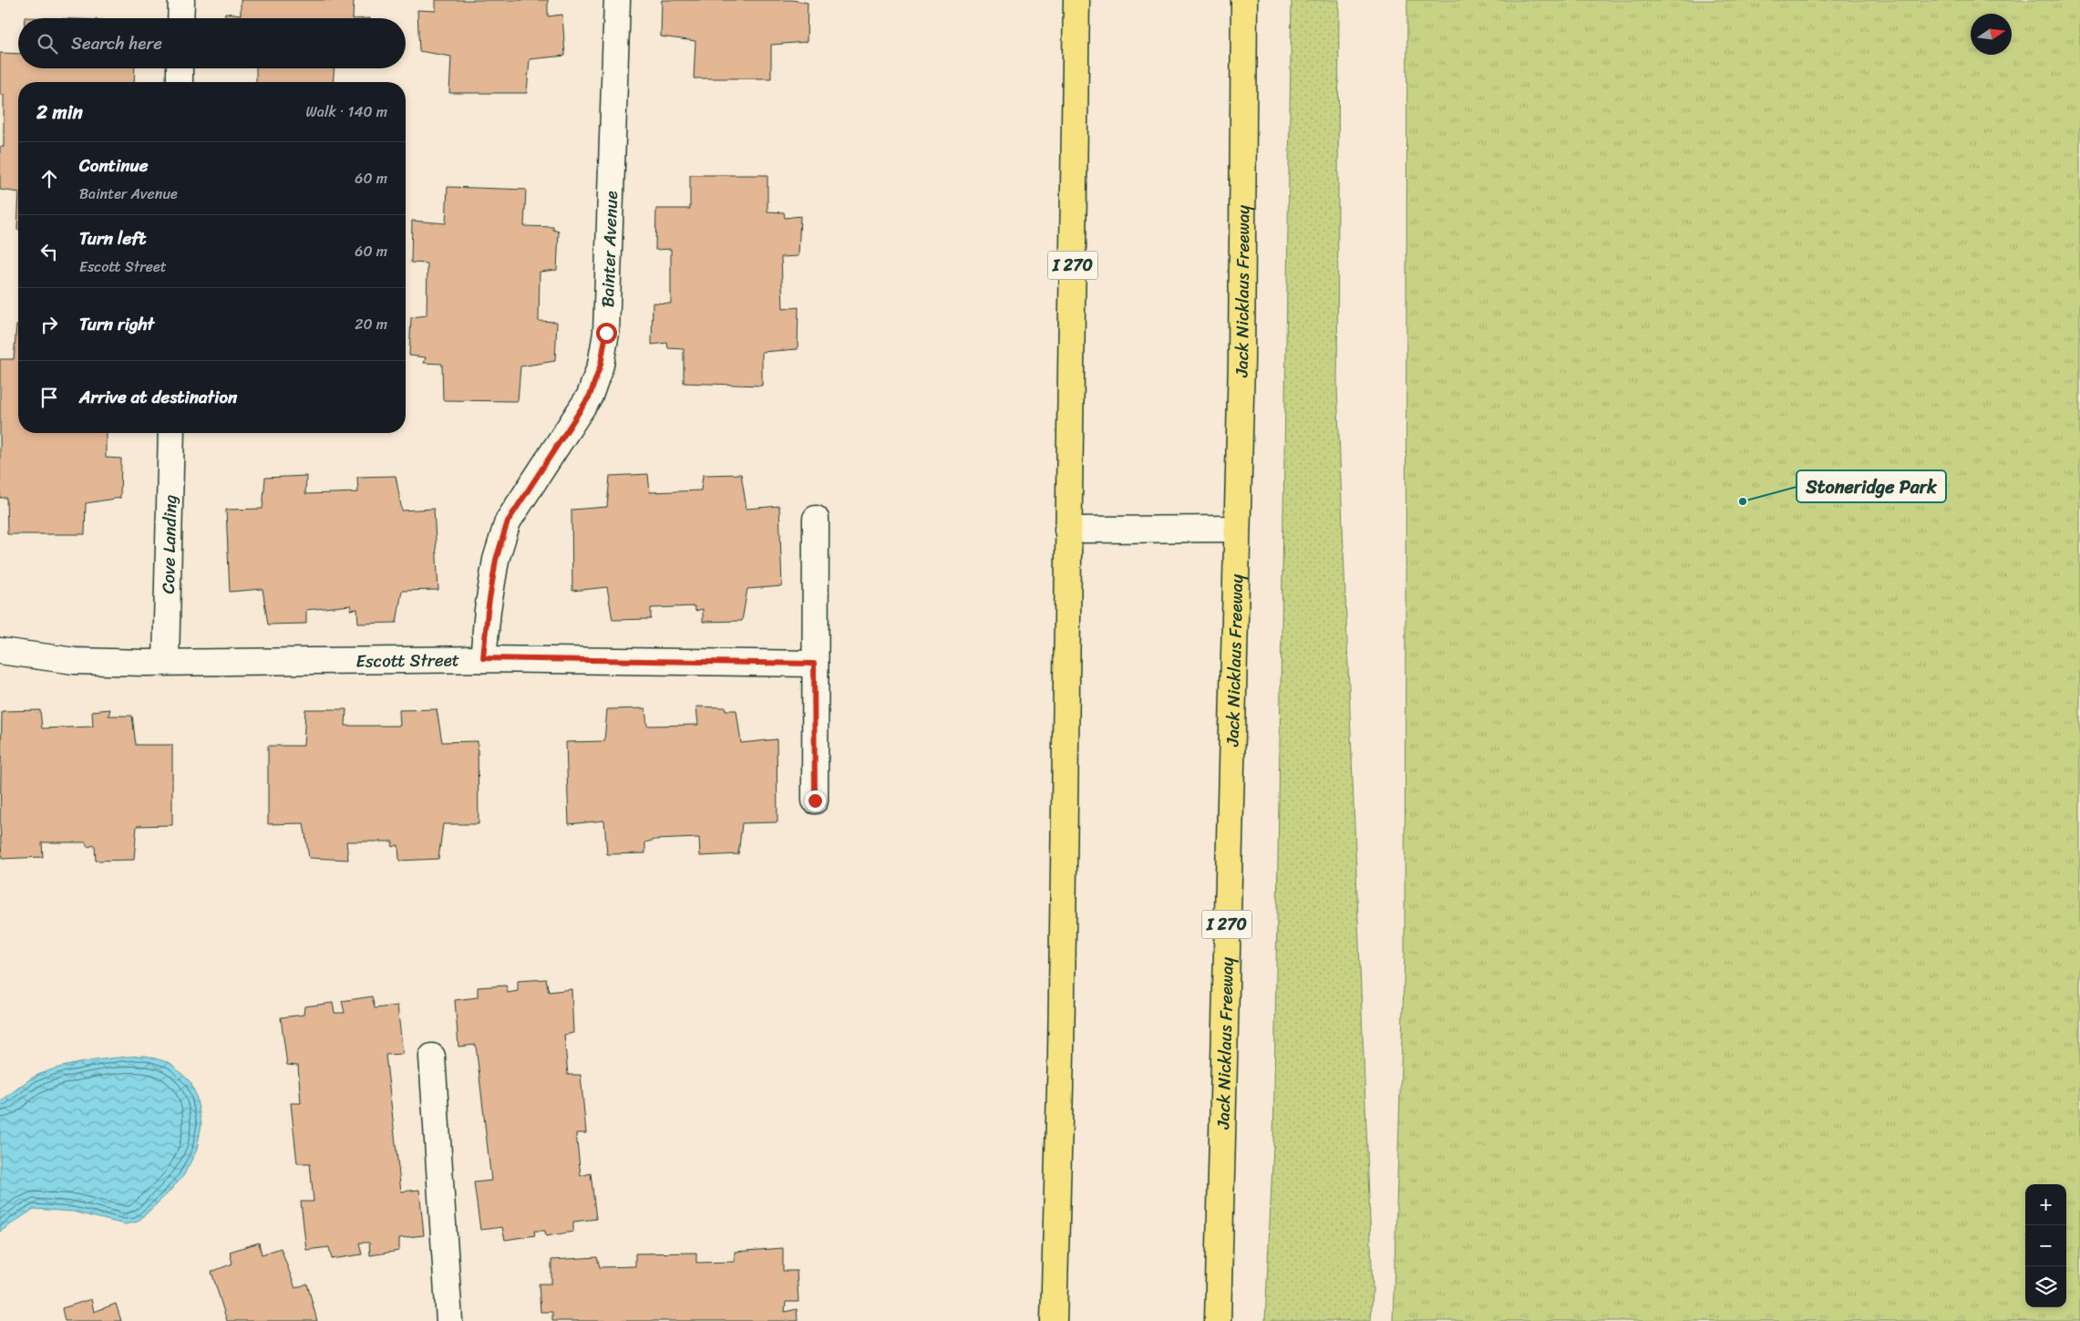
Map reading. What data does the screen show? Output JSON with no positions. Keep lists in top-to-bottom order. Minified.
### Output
{"streets":{"highway":["I 270","Jack Nicklaus Freeway"],"street":["Bainter Avenue","Cove Landing","Escott Street"]},"crossings":[["Bainter Avenue","Escott Street"],["Cove Landing","Escott Street"]],"places":["Stoneridge Park"],"north":"right","page":{"search":"Search here","heading":["2 min","Walk · 140 m"],"list":[["Continue","Bainter Avenue","60 m"],["Turn left","Escott Street","60 m"],["Turn right","20 m"],"Arrive at destination"],"map_buttons":["+","−"]}}
